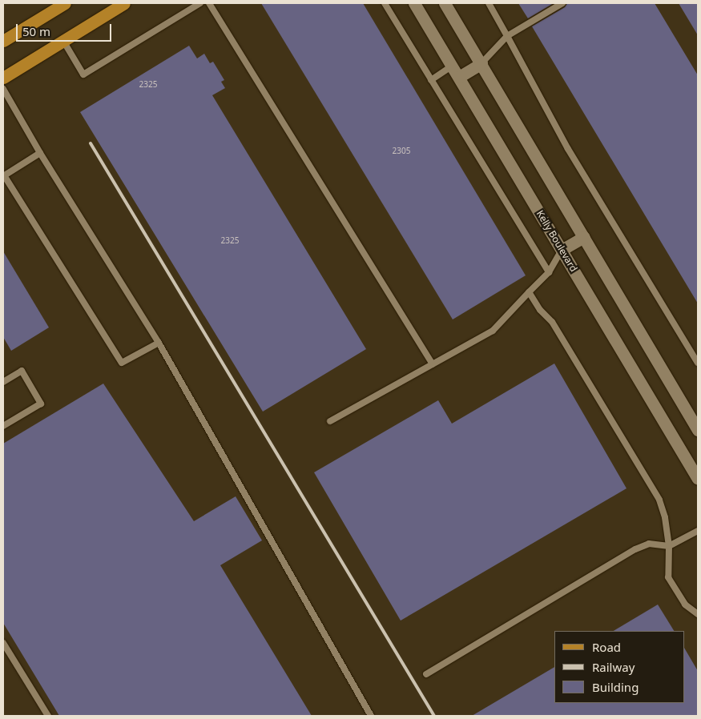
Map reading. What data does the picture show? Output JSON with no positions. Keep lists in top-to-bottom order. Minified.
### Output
{"streets":{"street":["Kelly Boulevard"]},"house_numbers":["2325","2305","2325"],"legend":["Road","Railway","Building"],"scale_bar":"50 m"}
